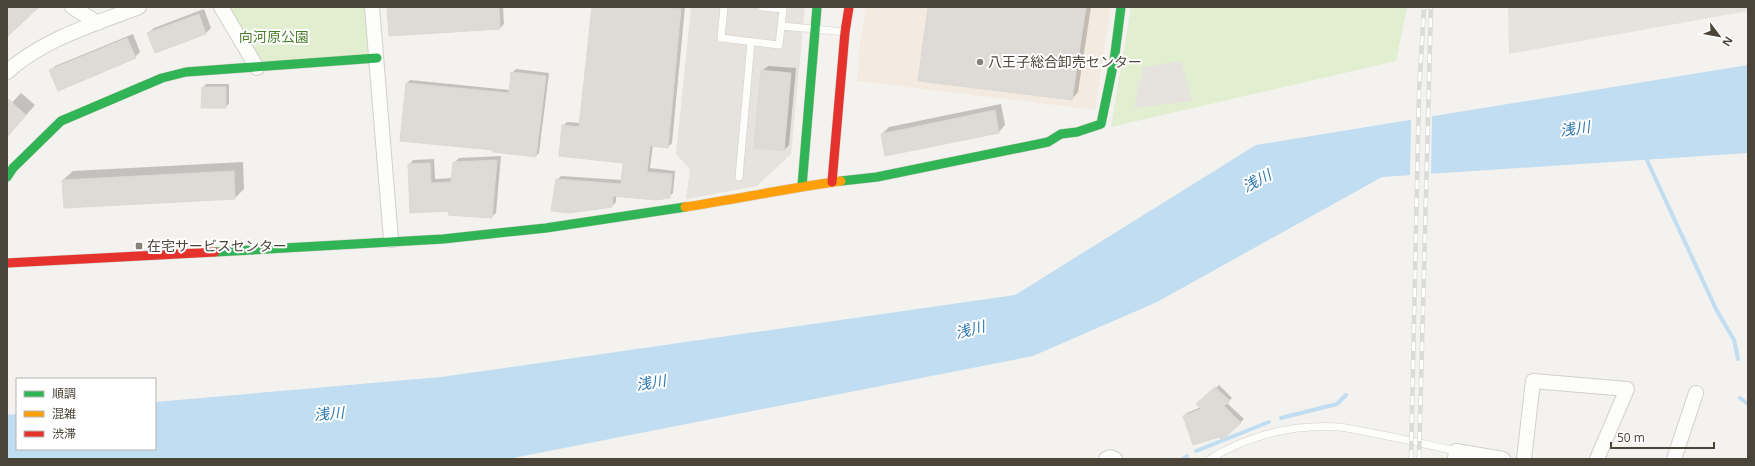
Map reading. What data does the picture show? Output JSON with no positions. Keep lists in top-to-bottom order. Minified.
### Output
{"water":["浅川"],"parks":["向河原公園"],"places":{"other":["八王子総合卸売センター"],"transit":["在宅サービスセンター"]},"legend":["順調","混雑","渋滞"],"scale_bar":"50 m","north":"bottom right"}
